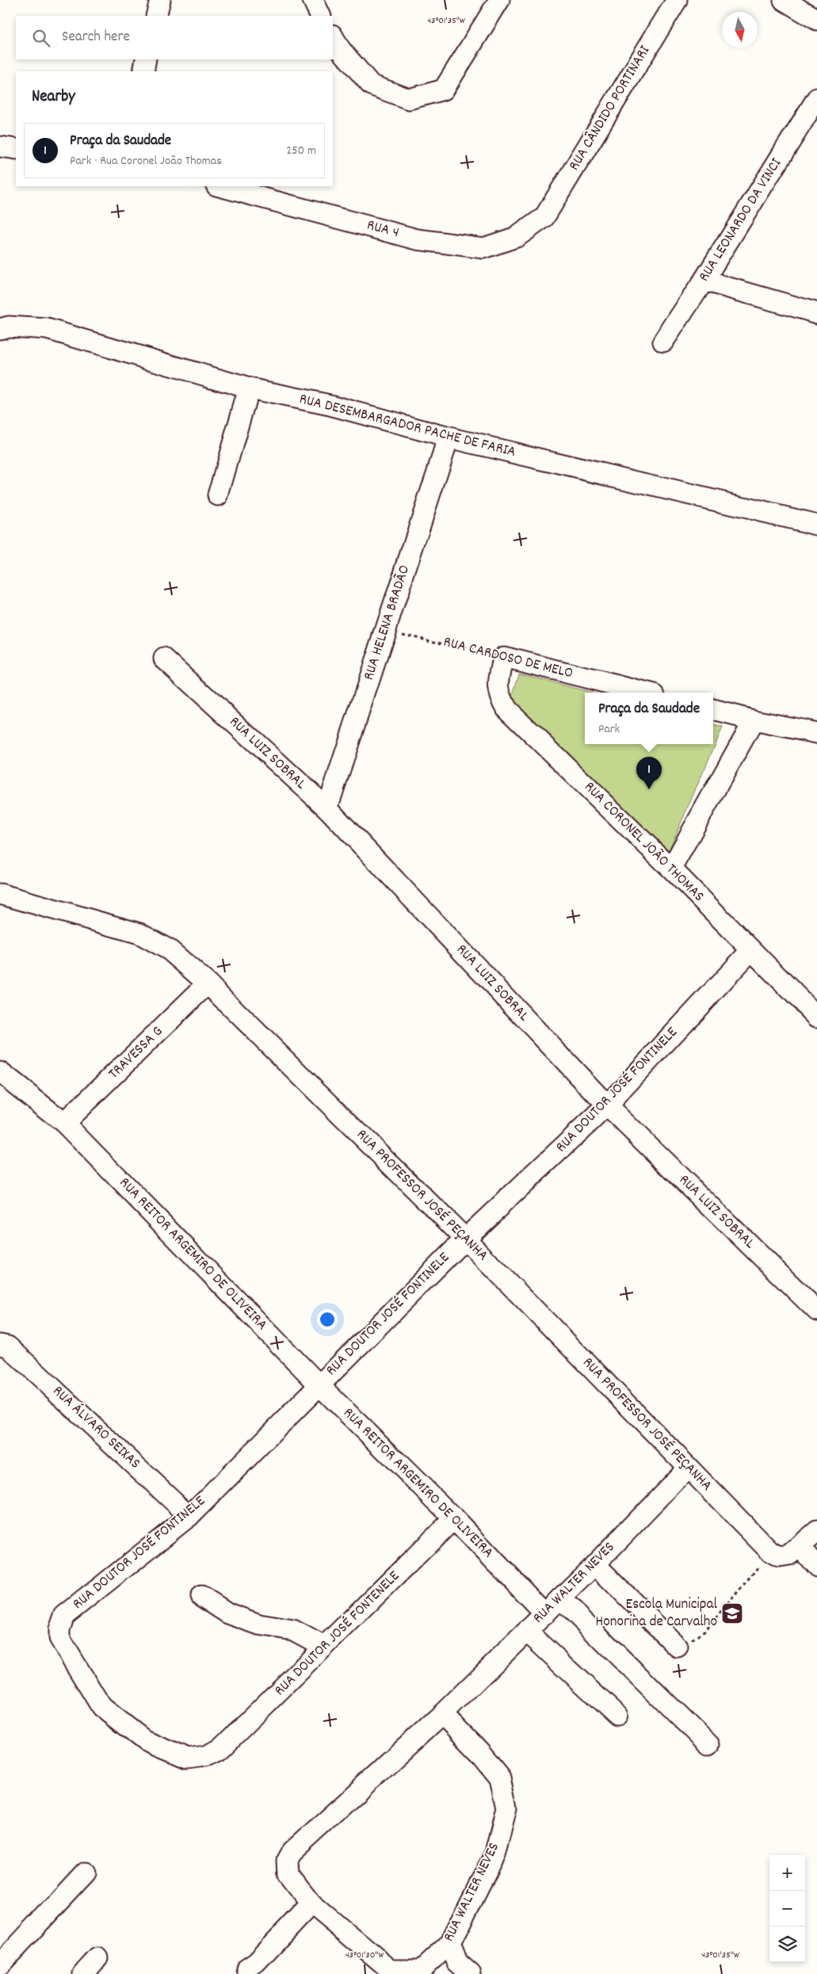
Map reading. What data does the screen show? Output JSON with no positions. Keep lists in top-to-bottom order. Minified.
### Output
{"streets":{"street":["RUA CÂNDIDO PORTINARI","RUA LEONARDO DA VINCI","RUA 4","RUA DESEMBARGADOR PACHE DE FARIA","RUA HELENA BRADÃO","RUA CARDOSO DE MELO","RUA LUIZ SOBRAL","RUA CORONEL JOÃO THOMAS","TRAVESSA G","RUA DOUTOR JOSÉ FONTINELE","RUA PROFESSOR JOSÉ PEÇANHA","RUA REITOR ARGEMIRO DE OLIVEIRA","RUA ÁLVARO SEIXAS","RUA WALTER NEVES","RUA DOUTOR JOSÉ FONTENELE"]},"crossings":[["RUA CÂNDIDO PORTINARI","RUA 4"],["RUA DESEMBARGADOR PACHE DE FARIA","RUA HELENA BRADÃO"],["RUA HELENA BRADÃO","RUA CARDOSO DE MELO"],["RUA HELENA BRADÃO","RUA LUIZ SOBRAL"],["RUA CARDOSO DE MELO","RUA CORONEL JOÃO THOMAS"],["RUA LUIZ SOBRAL","RUA DOUTOR JOSÉ FONTINELE"],["RUA CORONEL JOÃO THOMAS","RUA DOUTOR JOSÉ FONTINELE"],["TRAVESSA G","RUA PROFESSOR JOSÉ PEÇANHA"],["TRAVESSA G","RUA REITOR ARGEMIRO DE OLIVEIRA"],["RUA DOUTOR JOSÉ FONTINELE","RUA PROFESSOR JOSÉ PEÇANHA"],["RUA DOUTOR JOSÉ FONTINELE","RUA REITOR ARGEMIRO DE OLIVEIRA"],["RUA DOUTOR JOSÉ FONTINELE","RUA ÁLVARO SEIXAS"],["RUA DOUTOR JOSÉ FONTINELE","RUA DOUTOR JOSÉ FONTENELE"],["RUA PROFESSOR JOSÉ PEÇANHA","RUA WALTER NEVES"],["RUA REITOR ARGEMIRO DE OLIVEIRA","RUA WALTER NEVES"],["RUA REITOR ARGEMIRO DE OLIVEIRA","RUA DOUTOR JOSÉ FONTENELE"]],"places":{"school or university":["Escola Municipal Honorina de Carvalho"]},"north":"bottom","page":{"search":"Search here","heading":"Nearby","list":[{"mark":"1","name":"Praça da Saudade","note":"Park · Rua Coronel João Thomas","value":"250 m"}],"popup":["Praça da Saudade","Park"],"pins":"1","map_buttons":["+","−"]},"coordinates":["43°01'35\"W","43°01'30\"W"]}
